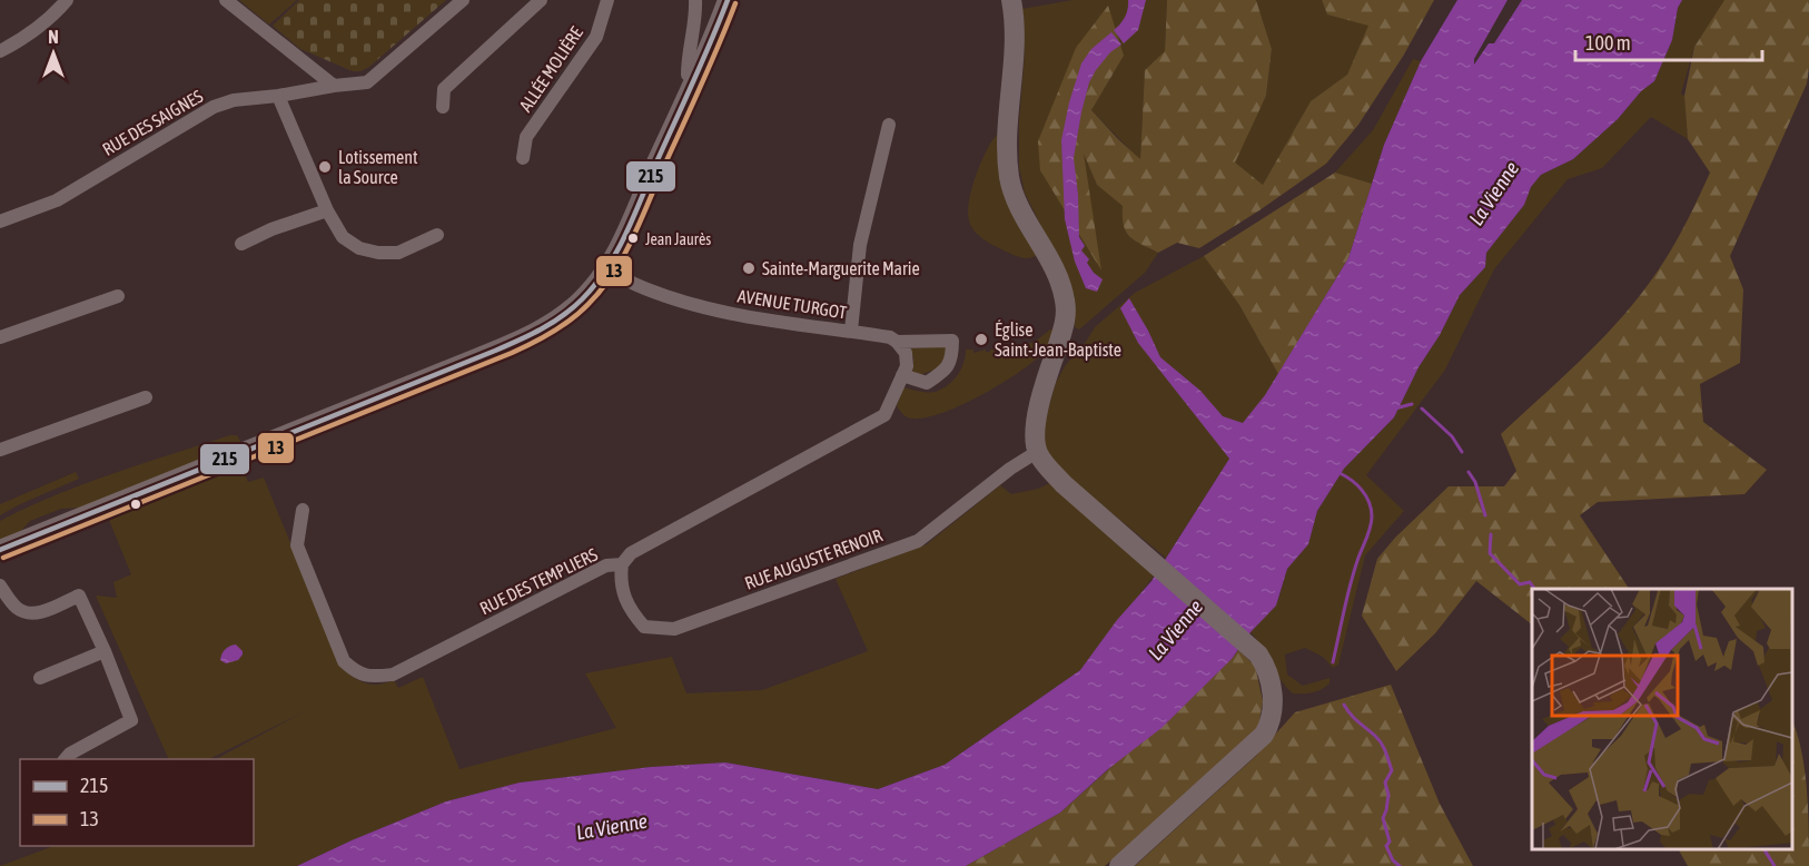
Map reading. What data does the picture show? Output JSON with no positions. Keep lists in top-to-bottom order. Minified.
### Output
{"streets":{"street":["ALLÉE MOLIÈRE","RUE DES SAIGNES","AVENUE TURGOT","RUE AUGUSTE RENOIR","RUE DES TEMPLIERS"]},"crossings":[["AVENUE TURGOT","RUE DES TEMPLIERS"],["RUE AUGUSTE RENOIR","RUE DES TEMPLIERS"]],"water":["La Vienne"],"places":["Lotissement la Source","Jean Jaurès","Sainte-Marguerite Marie","Église Saint-Jean-Baptiste"],"lines":["transit line 215","transit line 13"],"legend":["215","13"],"scale_bar":"100 m","north":"top"}
